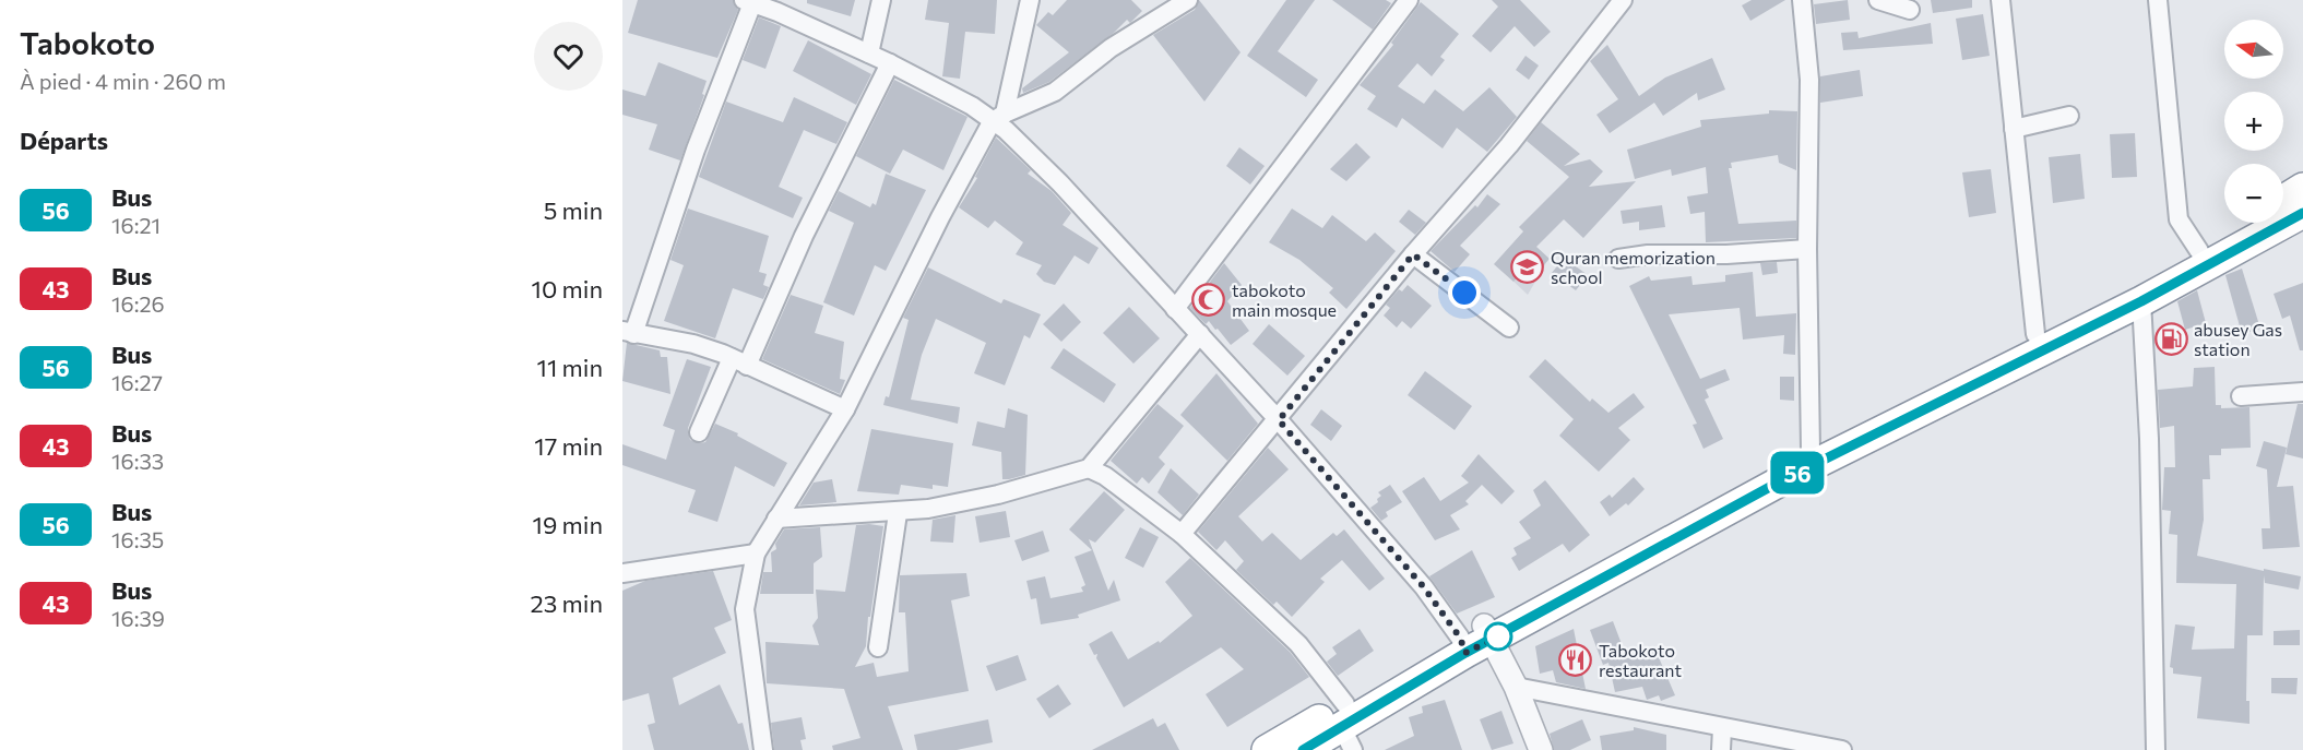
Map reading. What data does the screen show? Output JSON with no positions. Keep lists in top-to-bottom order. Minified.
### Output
{"places":{"school or university":["Quran memorization school"],"mosque":["tabokoto main mosque"],"fuel station":["abusey Gas station"],"restaurant":["Tabokoto restaurant"]},"lines":["bus line 56"],"north":"left","page":{"heading":[["Tabokoto","À pied · 4 min · 260 m"],"Départs"],"on_map":"56","map_buttons":["+","−"],"list":[{"mark":"56","name":"Bus","note":"16:21","value":"5 min"},{"mark":"43","name":"Bus","note":"16:26","value":"10 min"},{"mark":"56","name":"Bus","note":"16:27","value":"11 min"},{"mark":"43","name":"Bus","note":"16:33","value":"17 min"},{"mark":"56","name":"Bus","note":"16:35","value":"19 min"},{"mark":"43","name":"Bus","note":"16:39","value":"23 min"}]}}
